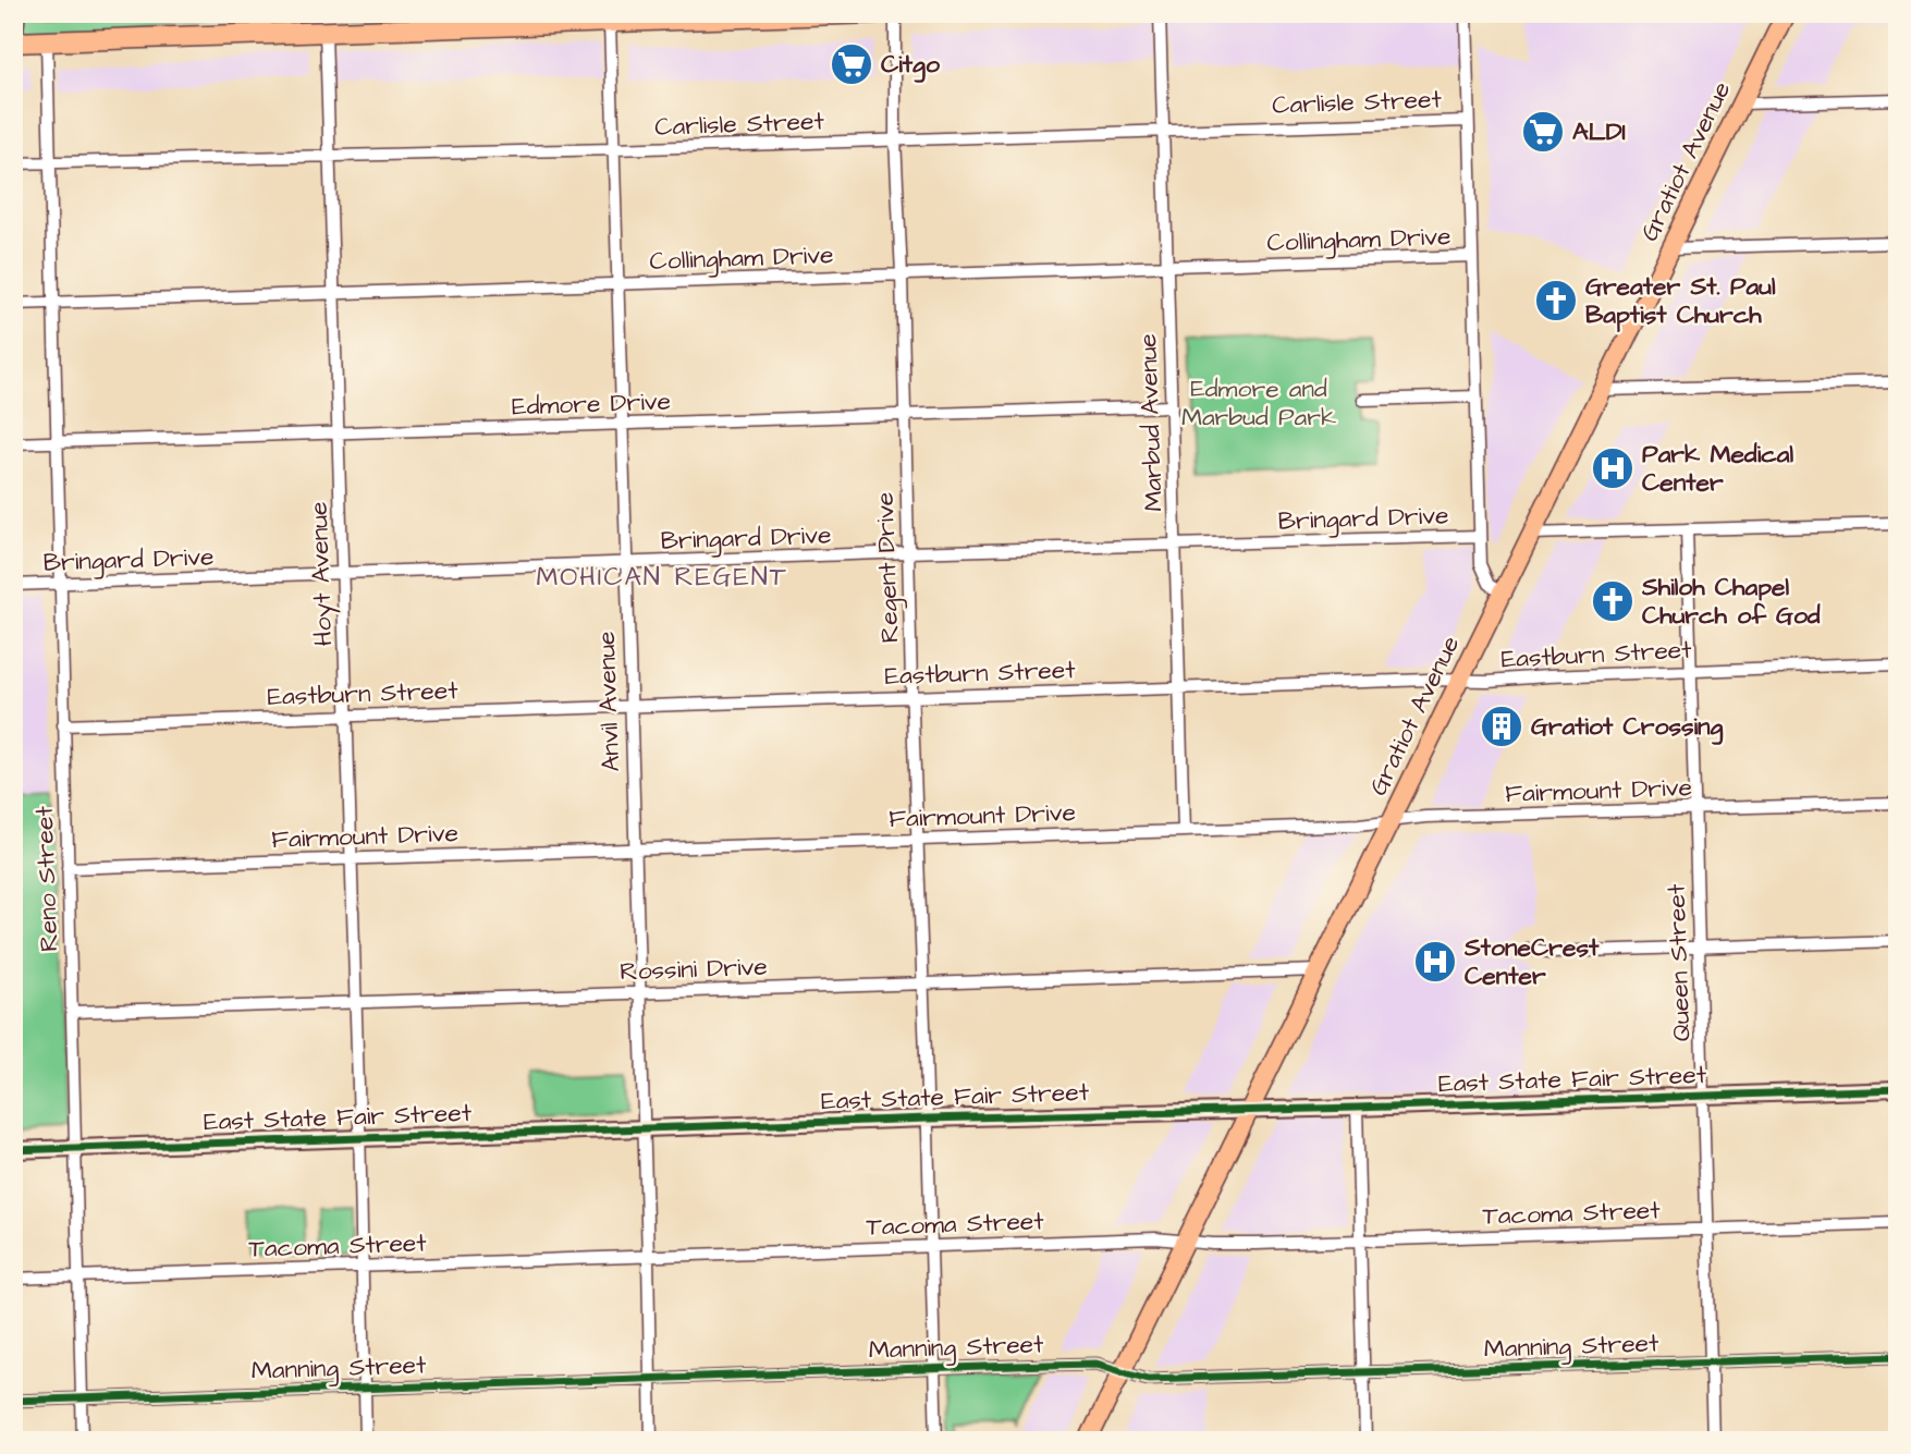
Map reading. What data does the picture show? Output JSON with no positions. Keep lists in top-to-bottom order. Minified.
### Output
{"streets":{"main road":["Gratiot Avenue"],"street":["Carlisle Street","Collingham Drive","Edmore Drive","Marbud Avenue","Bringard Drive","Regent Drive","Hoyt Avenue","Eastburn Street","Anvil Avenue","Fairmount Drive","Reno Street","Queen Street","Rossini Drive","East State Fair Street","Tacoma Street","Manning Street"]},"crossings":[["Carlisle Street","Marbud Avenue"],["Carlisle Street","Regent Drive"],["Carlisle Street","Hoyt Avenue"],["Carlisle Street","Anvil Avenue"],["Carlisle Street","Reno Street"],["Gratiot Avenue","Eastburn Street"],["Gratiot Avenue","Fairmount Drive"],["Gratiot Avenue","Rossini Drive"],["Gratiot Avenue","East State Fair Street"],["Gratiot Avenue","Tacoma Street"],["Gratiot Avenue","Manning Street"],["Collingham Drive","Marbud Avenue"],["Collingham Drive","Regent Drive"],["Collingham Drive","Hoyt Avenue"],["Collingham Drive","Anvil Avenue"],["Collingham Drive","Reno Street"],["Edmore Drive","Marbud Avenue"],["Edmore Drive","Regent Drive"],["Edmore Drive","Hoyt Avenue"],["Edmore Drive","Anvil Avenue"],["Edmore Drive","Reno Street"],["Marbud Avenue","Bringard Drive"],["Marbud Avenue","Eastburn Street"],["Marbud Avenue","Fairmount Drive"],["Bringard Drive","Regent Drive"],["Bringard Drive","Hoyt Avenue"],["Bringard Drive","Anvil Avenue"],["Bringard Drive","Reno Street"],["Regent Drive","Eastburn Street"],["Regent Drive","Fairmount Drive"],["Regent Drive","Rossini Drive"],["Regent Drive","East State Fair Street"],["Regent Drive","Tacoma Street"],["Regent Drive","Manning Street"],["Hoyt Avenue","Eastburn Street"],["Hoyt Avenue","Fairmount Drive"],["Hoyt Avenue","Rossini Drive"],["Hoyt Avenue","East State Fair Street"],["Hoyt Avenue","Tacoma Street"],["Hoyt Avenue","Manning Street"],["Eastburn Street","Anvil Avenue"],["Eastburn Street","Reno Street"],["Eastburn Street","Queen Street"],["Anvil Avenue","Fairmount Drive"],["Anvil Avenue","Rossini Drive"],["Anvil Avenue","East State Fair Street"],["Anvil Avenue","Tacoma Street"],["Anvil Avenue","Manning Street"],["Fairmount Drive","Reno Street"],["Fairmount Drive","Queen Street"],["Reno Street","Rossini Drive"],["Reno Street","East State Fair Street"],["Reno Street","Tacoma Street"],["Reno Street","Manning Street"],["Queen Street","East State Fair Street"],["Queen Street","Tacoma Street"],["Queen Street","Manning Street"]],"districts":["MOHICAN REGENT"],"parks":["Edmore and Marbud Park"],"places":{"supermarket":["Citgo","ALDI"],"church":["Greater St. Paul Baptist Church","Shiloh Chapel Church of God"],"hospital":["Park Medical Center","StoneCrest Center"],"building":["Gratiot Crossing"]}}
